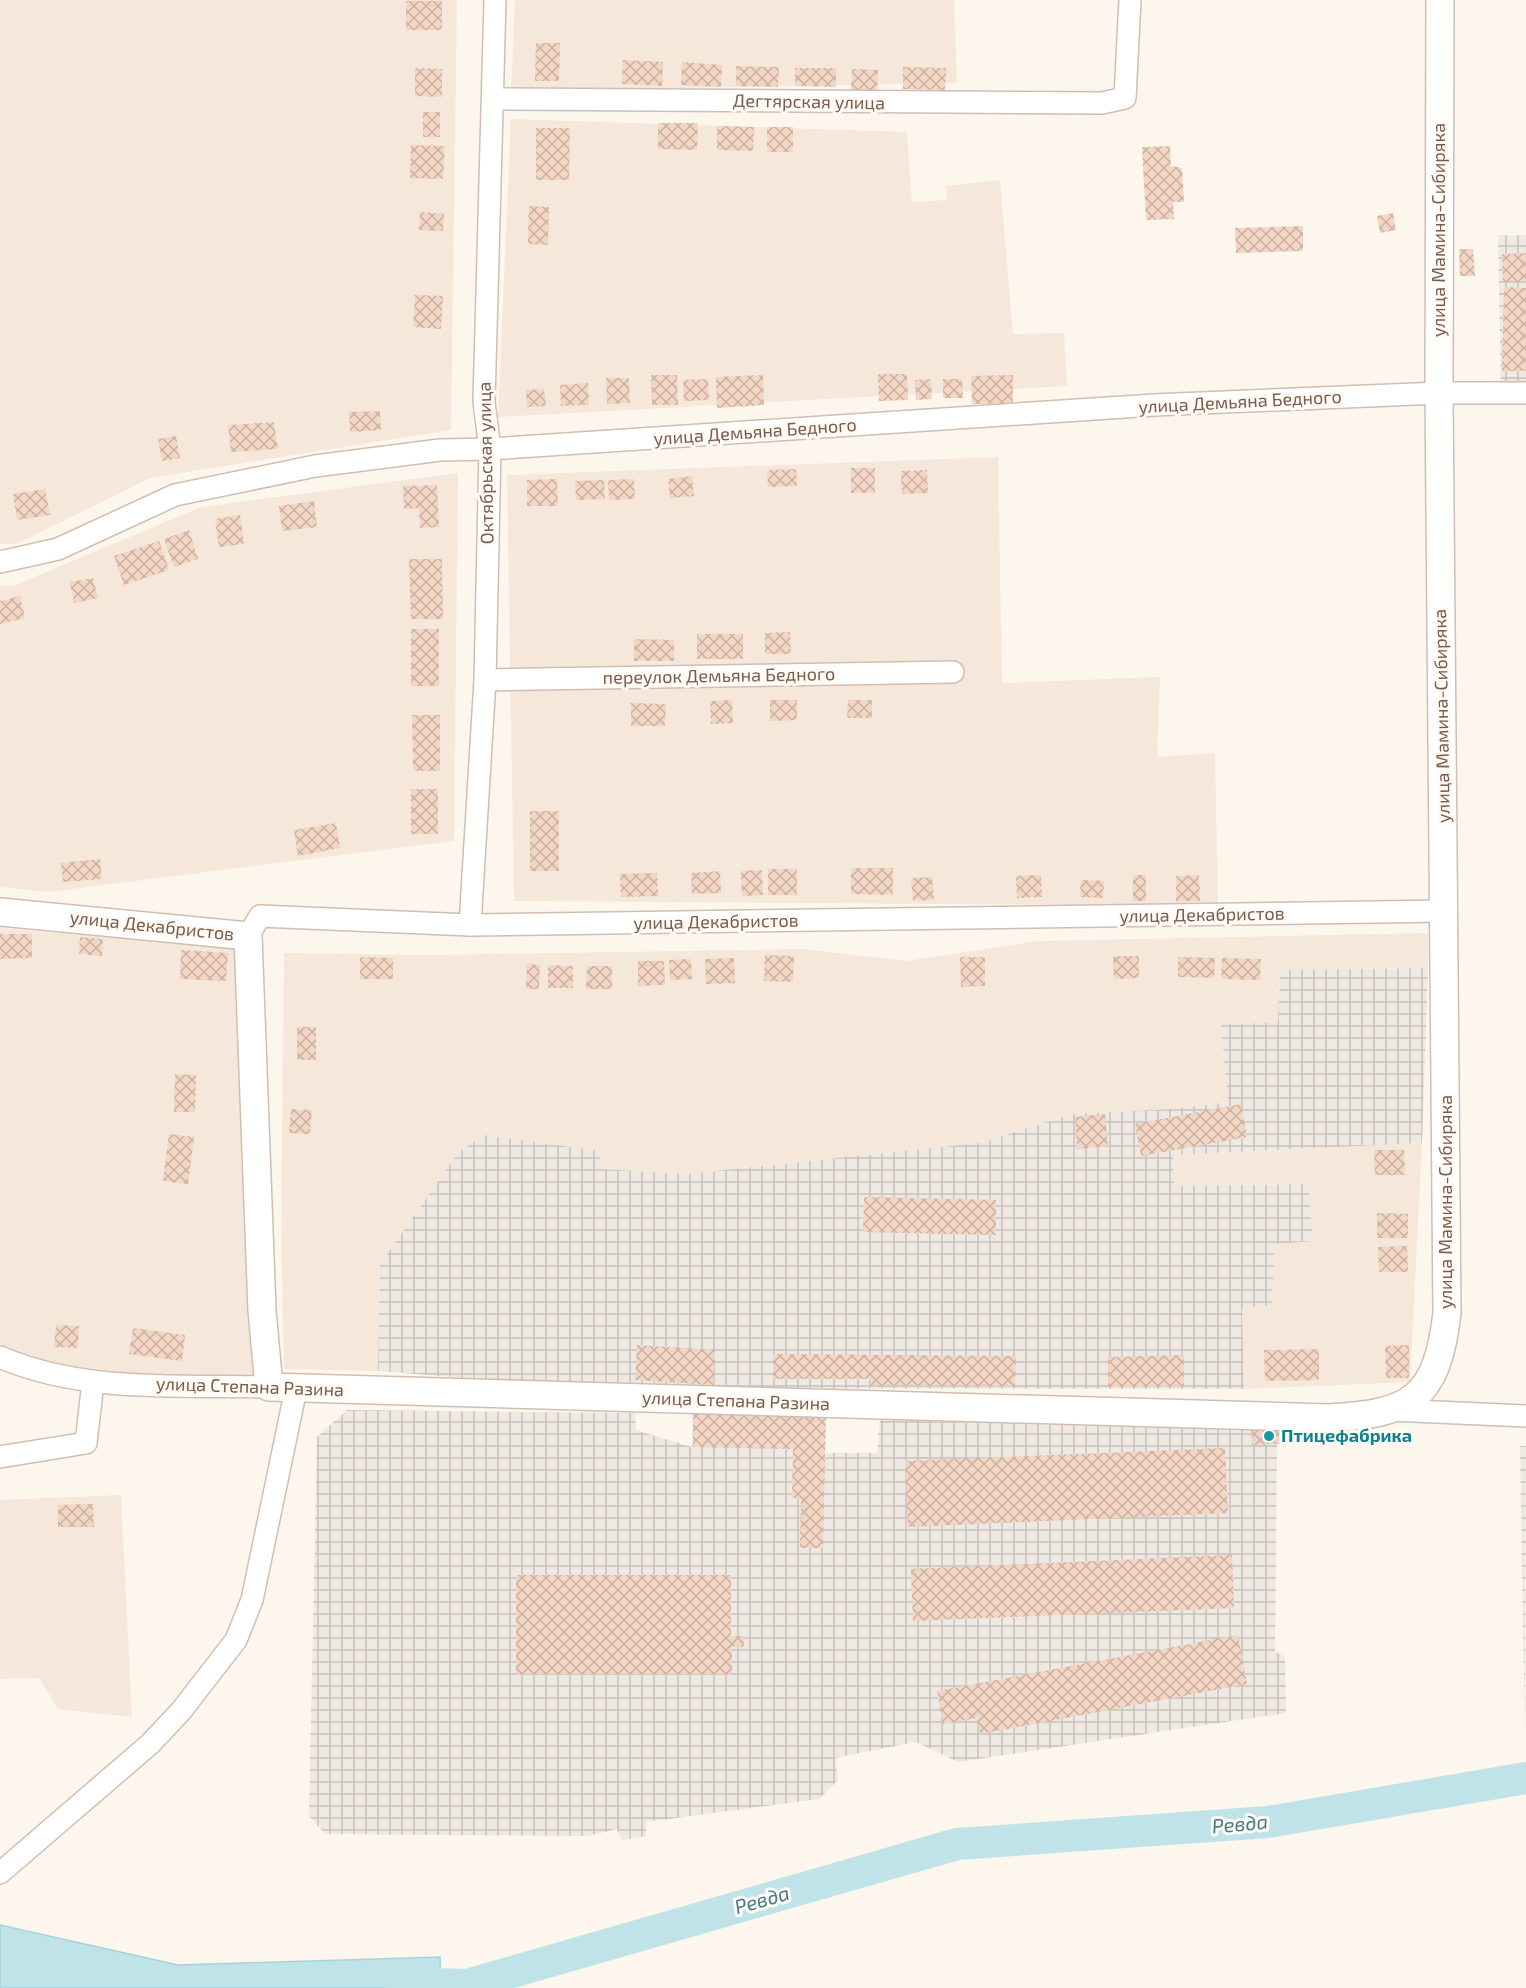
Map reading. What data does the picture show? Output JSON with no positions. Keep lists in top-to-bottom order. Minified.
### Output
{"streets":{"street":["Дегтярская улица","улица Мамина-Сибиряка","улица Демьяна Бедного","Октябрьская улица","переулок Демьяна Бедного","улица Декабристов","улица Степана Разина"]},"crossings":[["Дегтярская улица","Октябрьская улица"],["улица Мамина-Сибиряка","улица Демьяна Бедного"],["улица Мамина-Сибиряка","улица Декабристов"],["улица Мамина-Сибиряка","улица Степана Разина"],["улица Демьяна Бедного","Октябрьская улица"],["Октябрьская улица","переулок Демьяна Бедного"],["Октябрьская улица","улица Декабристов"]],"water":["Ревда"],"places":["Птицефабрика"]}
